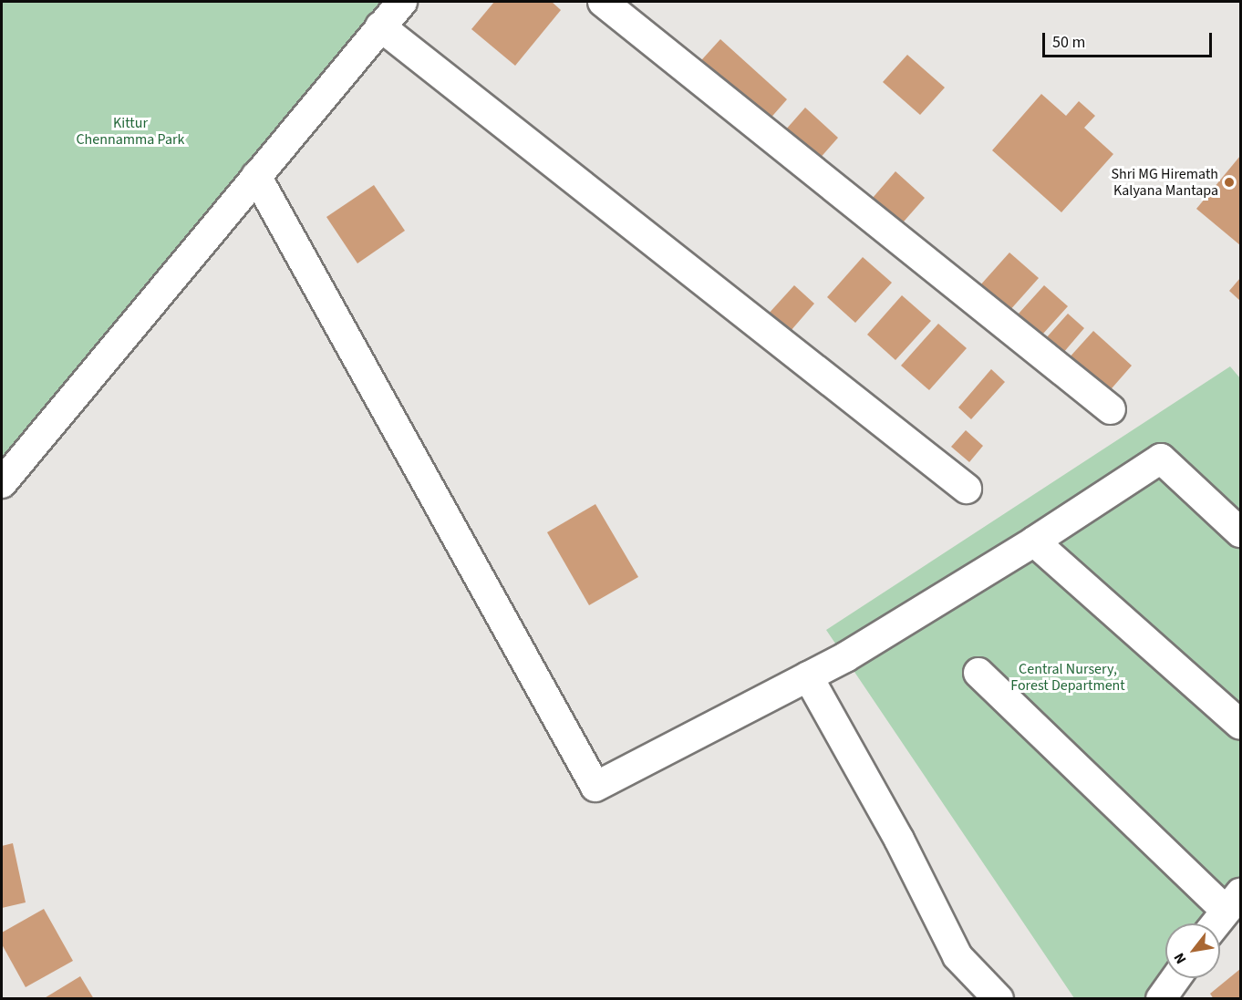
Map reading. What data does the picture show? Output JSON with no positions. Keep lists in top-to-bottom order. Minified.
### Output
{"parks":["Kittur Chennamma Park","Central Nursery, Forest Department"],"places":["Shri MG Hiremath Kalyana Mantapa"],"scale_bar":"50 m","north":"bottom left"}
